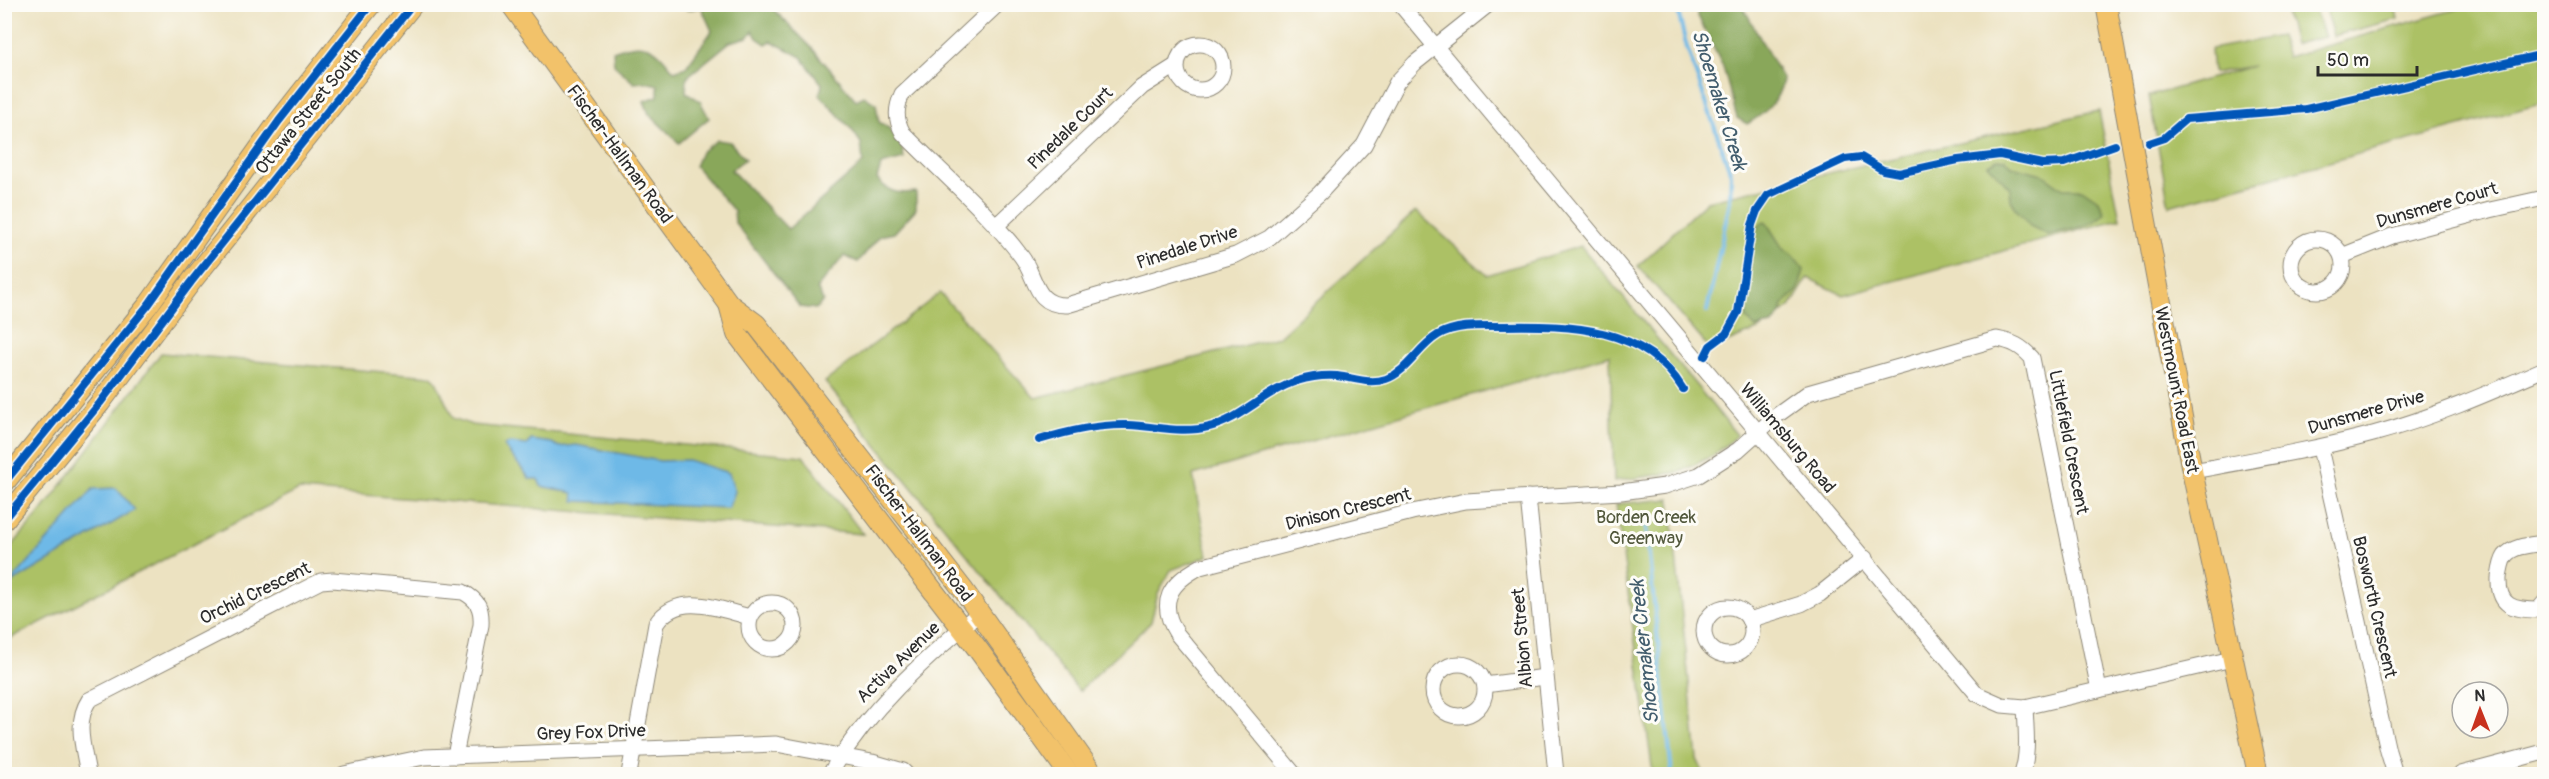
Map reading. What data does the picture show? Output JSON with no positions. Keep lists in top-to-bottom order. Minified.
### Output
{"streets":{"main road":["Ottawa Street South","Fischer-Hallman Road","Westmount Road East"],"street":["Pinedale Court","Dunsmere Court","Pinedale Drive","Dunsmere Drive","Williamsburg Road","Littlefield Crescent","Dinison Crescent","Orchid Crescent","Bosworth Crescent","Albion Street","Activa Avenue","Grey Fox Drive"]},"crossings":[["Pinedale Court","Pinedale Drive"],["Fischer-Hallman Road","Activa Avenue"],["Pinedale Drive","Williamsburg Road"],["Westmount Road East","Dunsmere Drive"],["Westmount Road East","Williamsburg Road"],["Dunsmere Drive","Bosworth Crescent"],["Williamsburg Road","Littlefield Crescent"],["Williamsburg Road","Dinison Crescent"],["Littlefield Crescent","Dinison Crescent"],["Dinison Crescent","Albion Street"],["Orchid Crescent","Grey Fox Drive"],["Activa Avenue","Grey Fox Drive"]],"water":["Shoemaker Creek"],"parks":["Borden Creek Greenway"],"scale_bar":"50 m","north":"top"}
